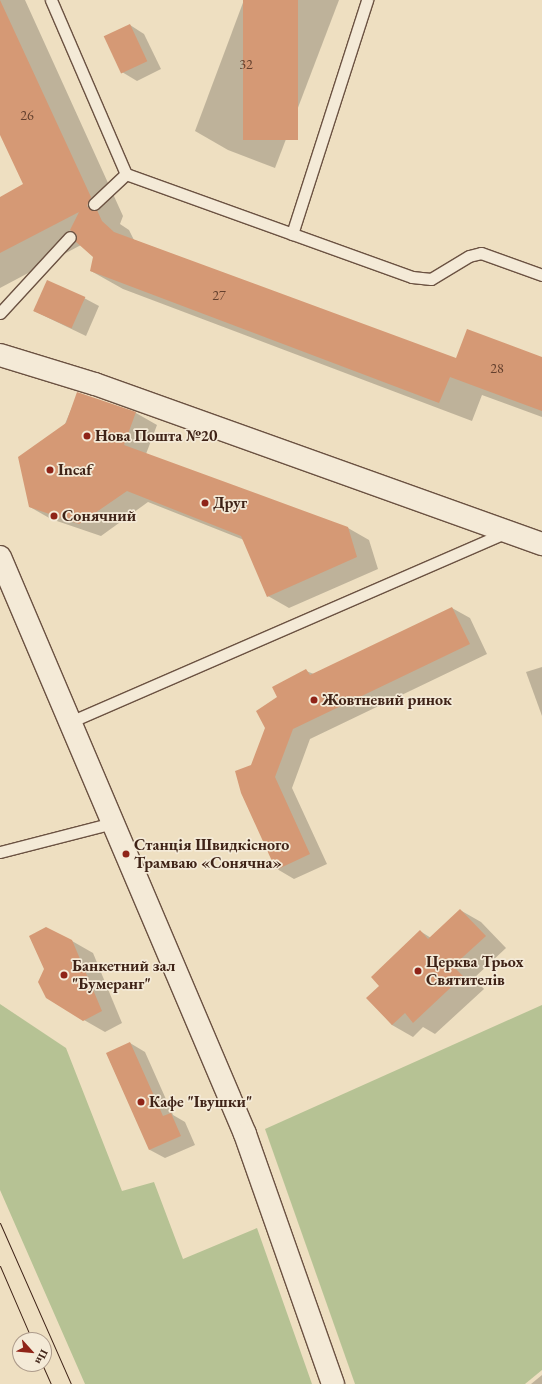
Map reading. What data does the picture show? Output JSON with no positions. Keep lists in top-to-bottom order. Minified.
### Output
{"places":["Нова Пошта №20","Incaf","Друг","Сонячний","Жовтневий ринок","Станцiя Швидкiсного Трамваю «Сонячна»","Церква Трьох Святителів","Банкетний зал \"Бумеранг\"","Кафе \"Івушки\""],"house_numbers":["32","26","27","28"],"north":"bottom right"}
